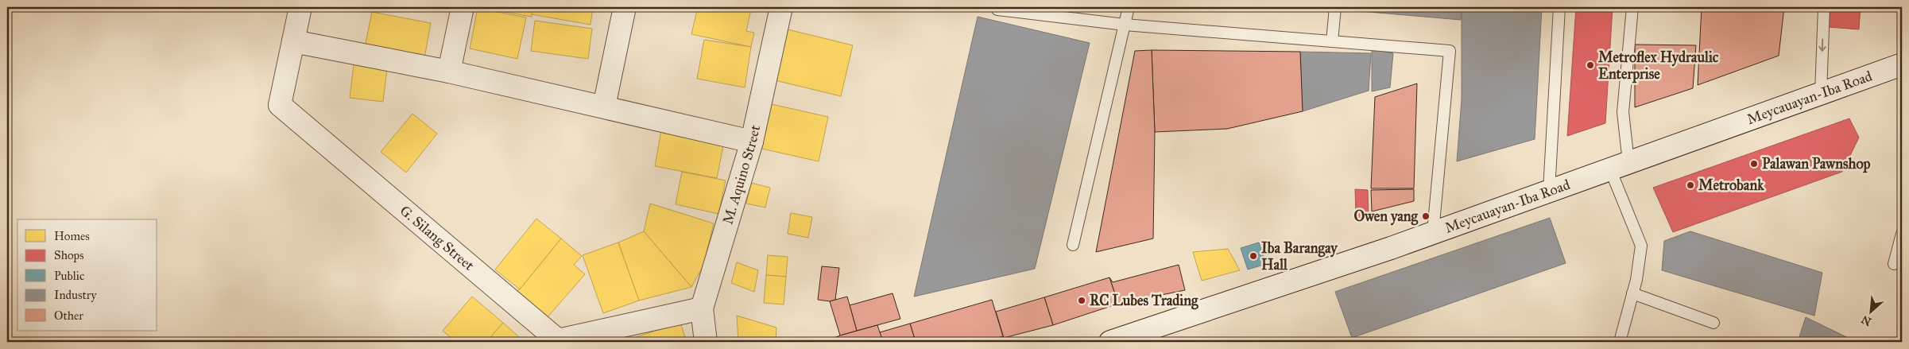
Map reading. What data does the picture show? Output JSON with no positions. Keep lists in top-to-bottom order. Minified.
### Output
{"streets":{"street":["Meycauayan-Iba Road","M. Aquino Street","G. Silang Street"]},"crossings":[["M. Aquino Street","G. Silang Street"]],"places":["Metroflex Hydraulic Enterprise","Palawan Pawnshop","Metrobank","Owen yang","Iba Barangay Hall","RC Lubes Trading"],"legend":["Homes","Shops","Public","Industry","Other"],"north":"bottom left"}
